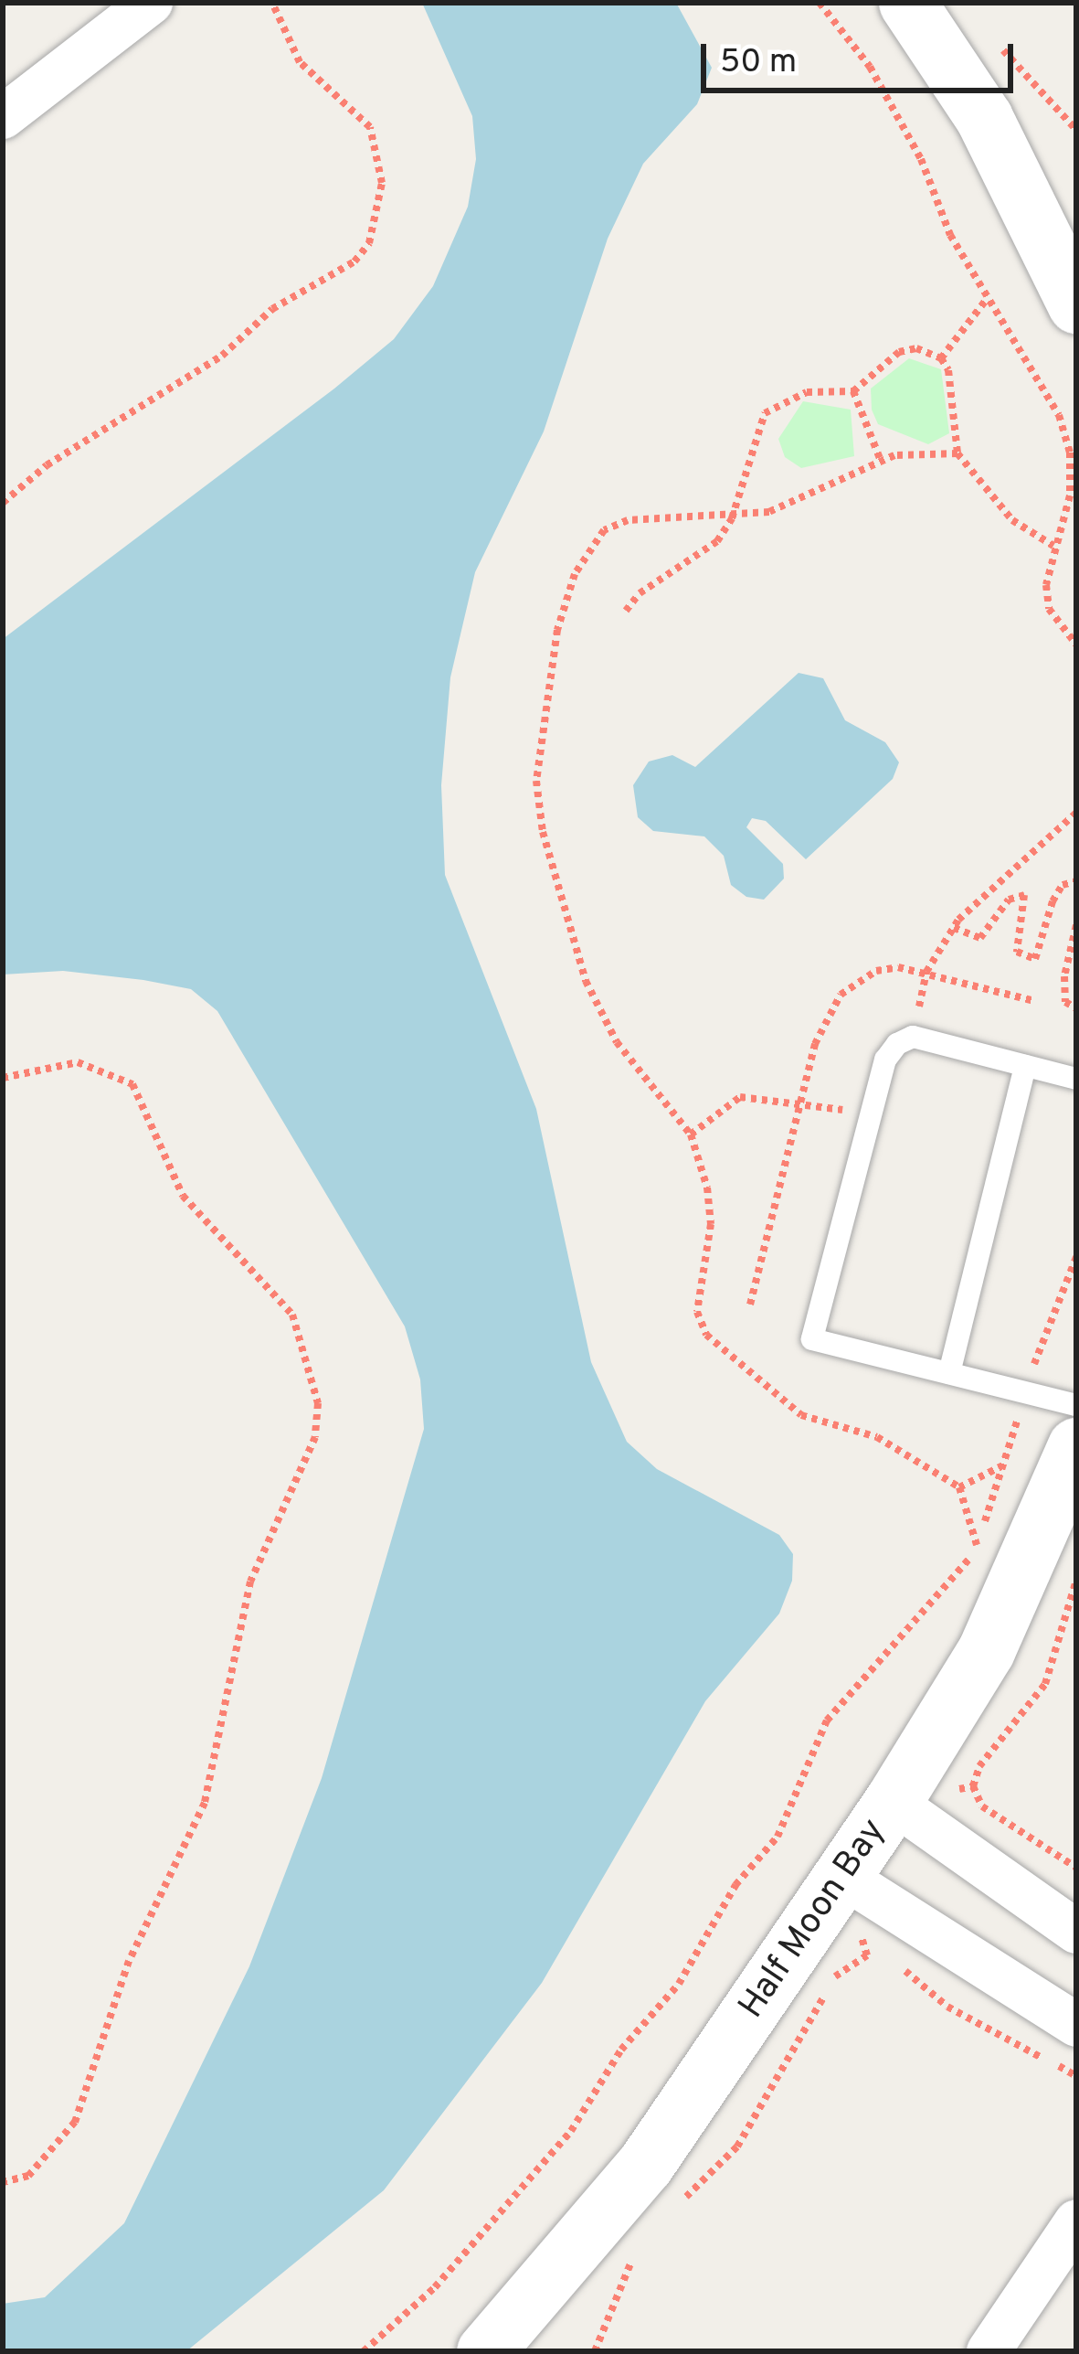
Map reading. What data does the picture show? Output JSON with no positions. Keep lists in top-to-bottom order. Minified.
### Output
{"streets":{"street":["Half Moon Bay"]},"scale_bar":"50 m"}
